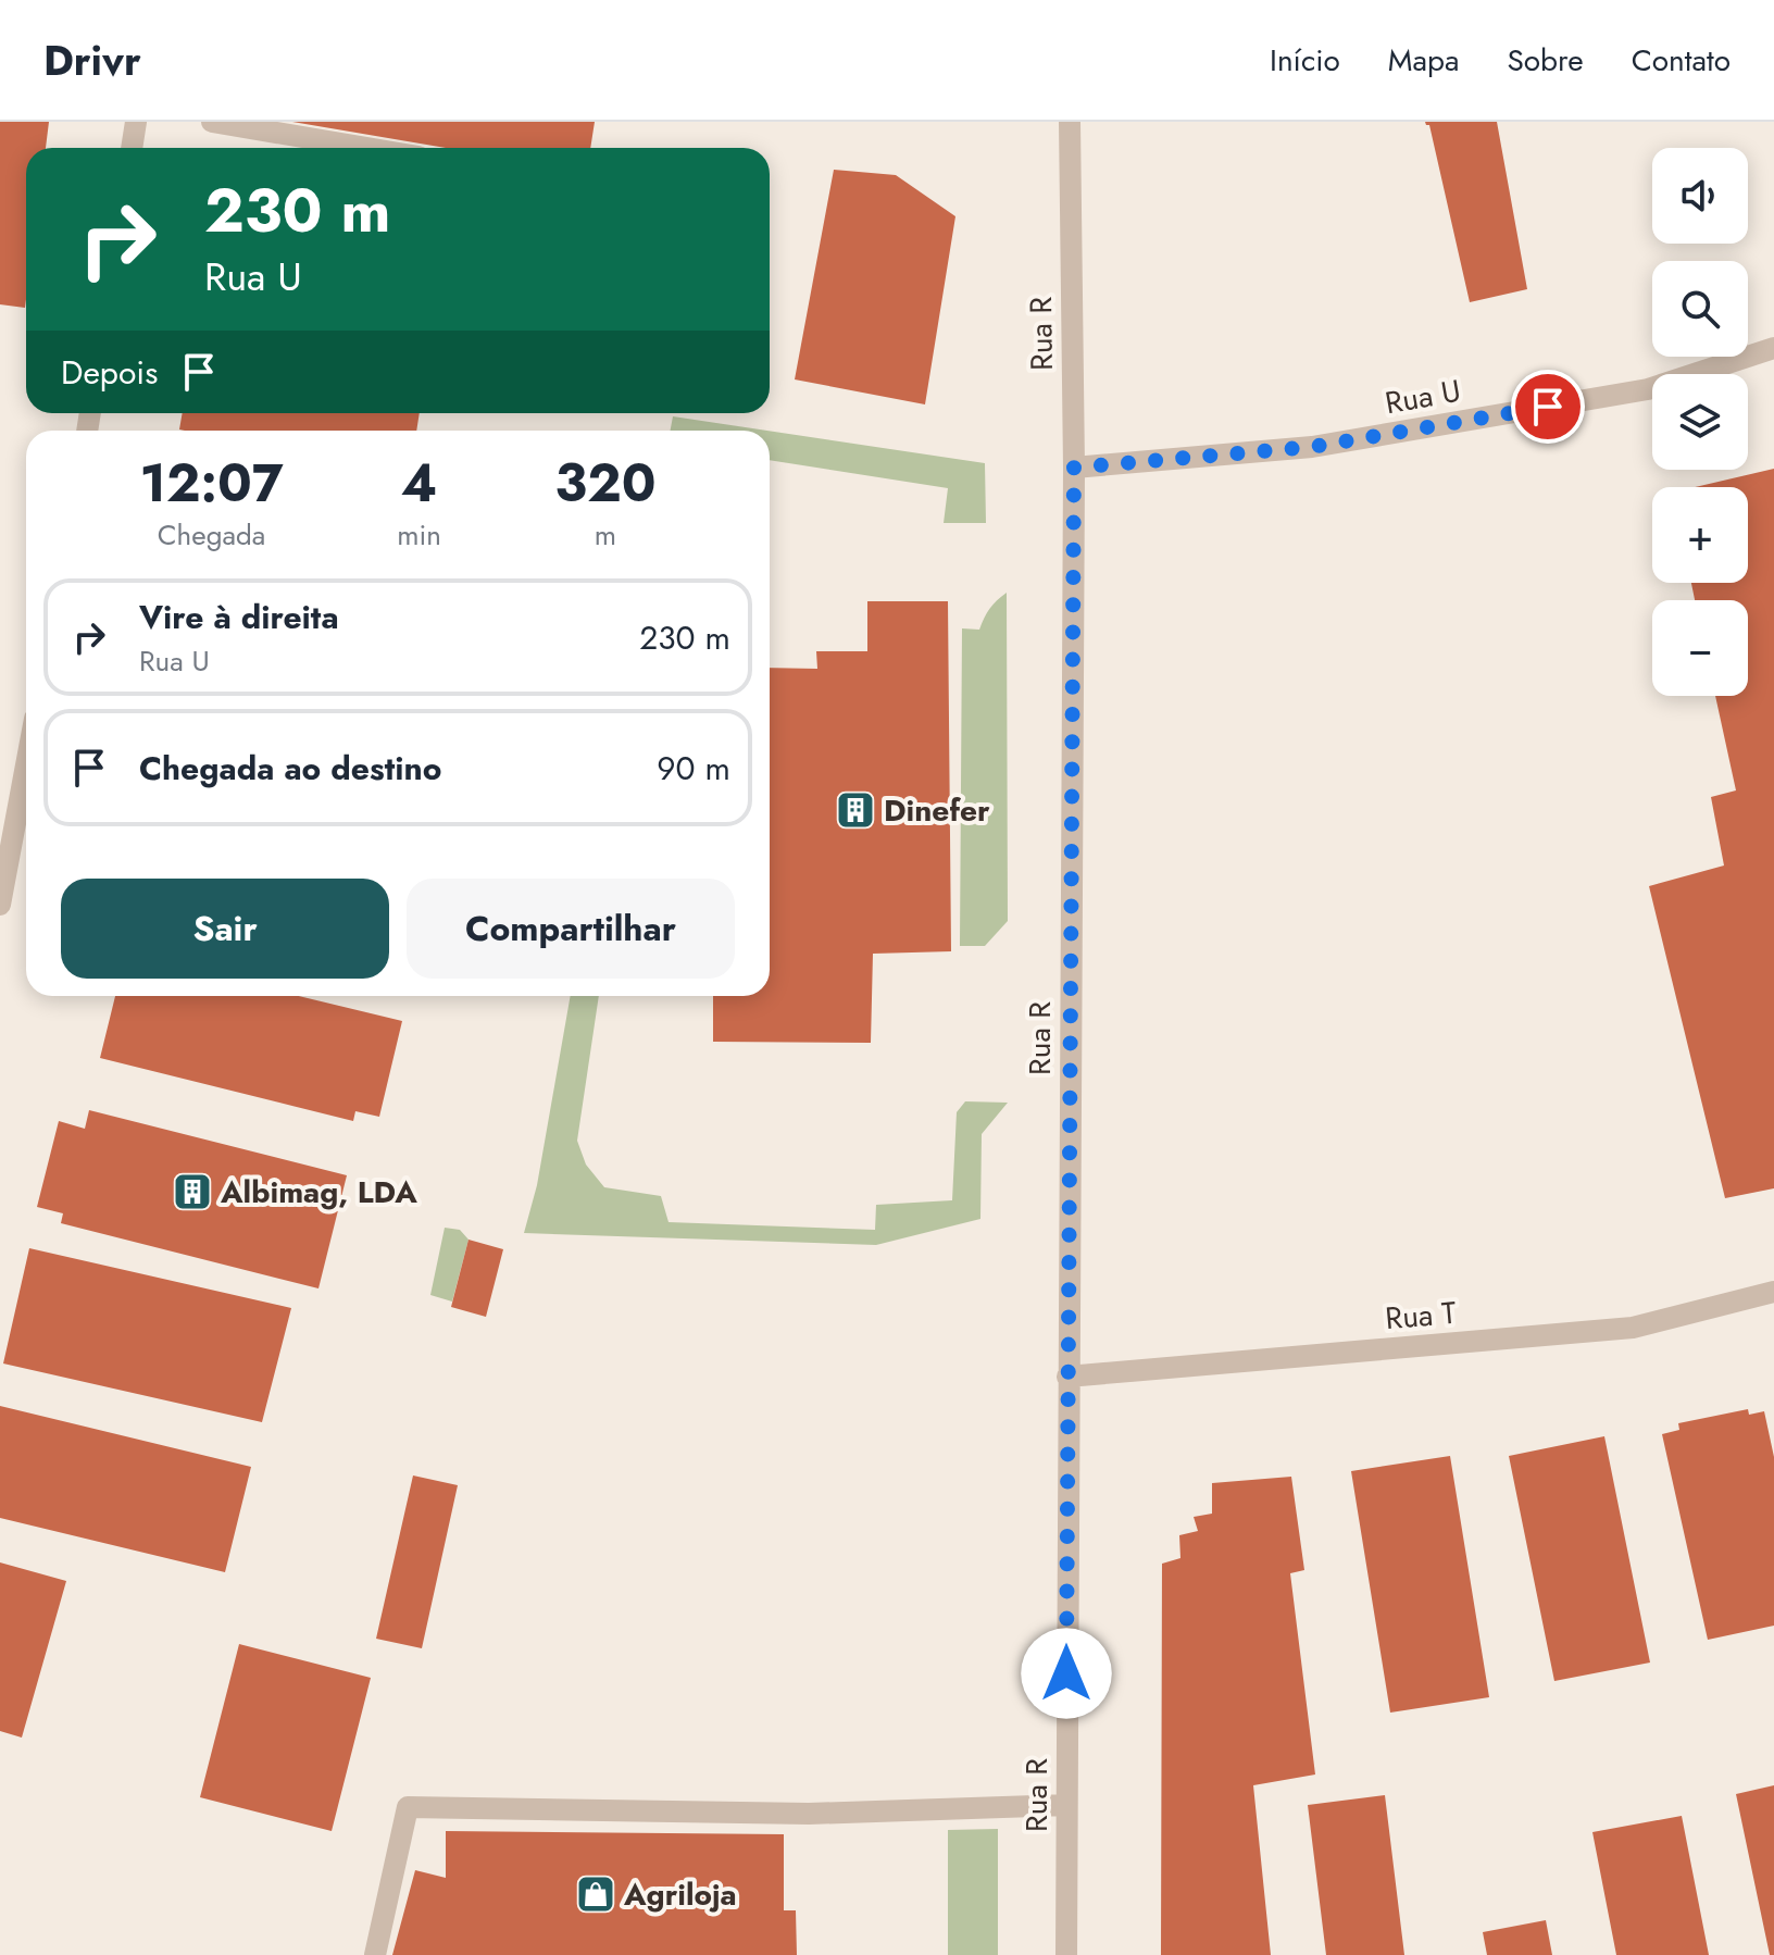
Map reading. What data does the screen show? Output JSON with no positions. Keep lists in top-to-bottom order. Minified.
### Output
{"streets":{"street":["Rua R","Rua U","Rua T"]},"crossings":[["Rua R","Rua U"],["Rua R","Rua T"]],"places":{"building":["Dinefer","Albimag, LDA"],"shop":["Agriloja"]},"page":{"header":"Drivr","nav":["Início","Mapa","Sobre","Contato"],"map_buttons":["+","−"],"turn":["230 m","Rua U"],"then":"Depois","eta":["12:07","Chegada","4","min","320","m"],"list":[{"name":"Vire à direita","note":"Rua U","value":"230 m"},{"name":"Chegada ao destino","value":"90 m"}],"buttons":["Sair","Compartilhar"]}}
